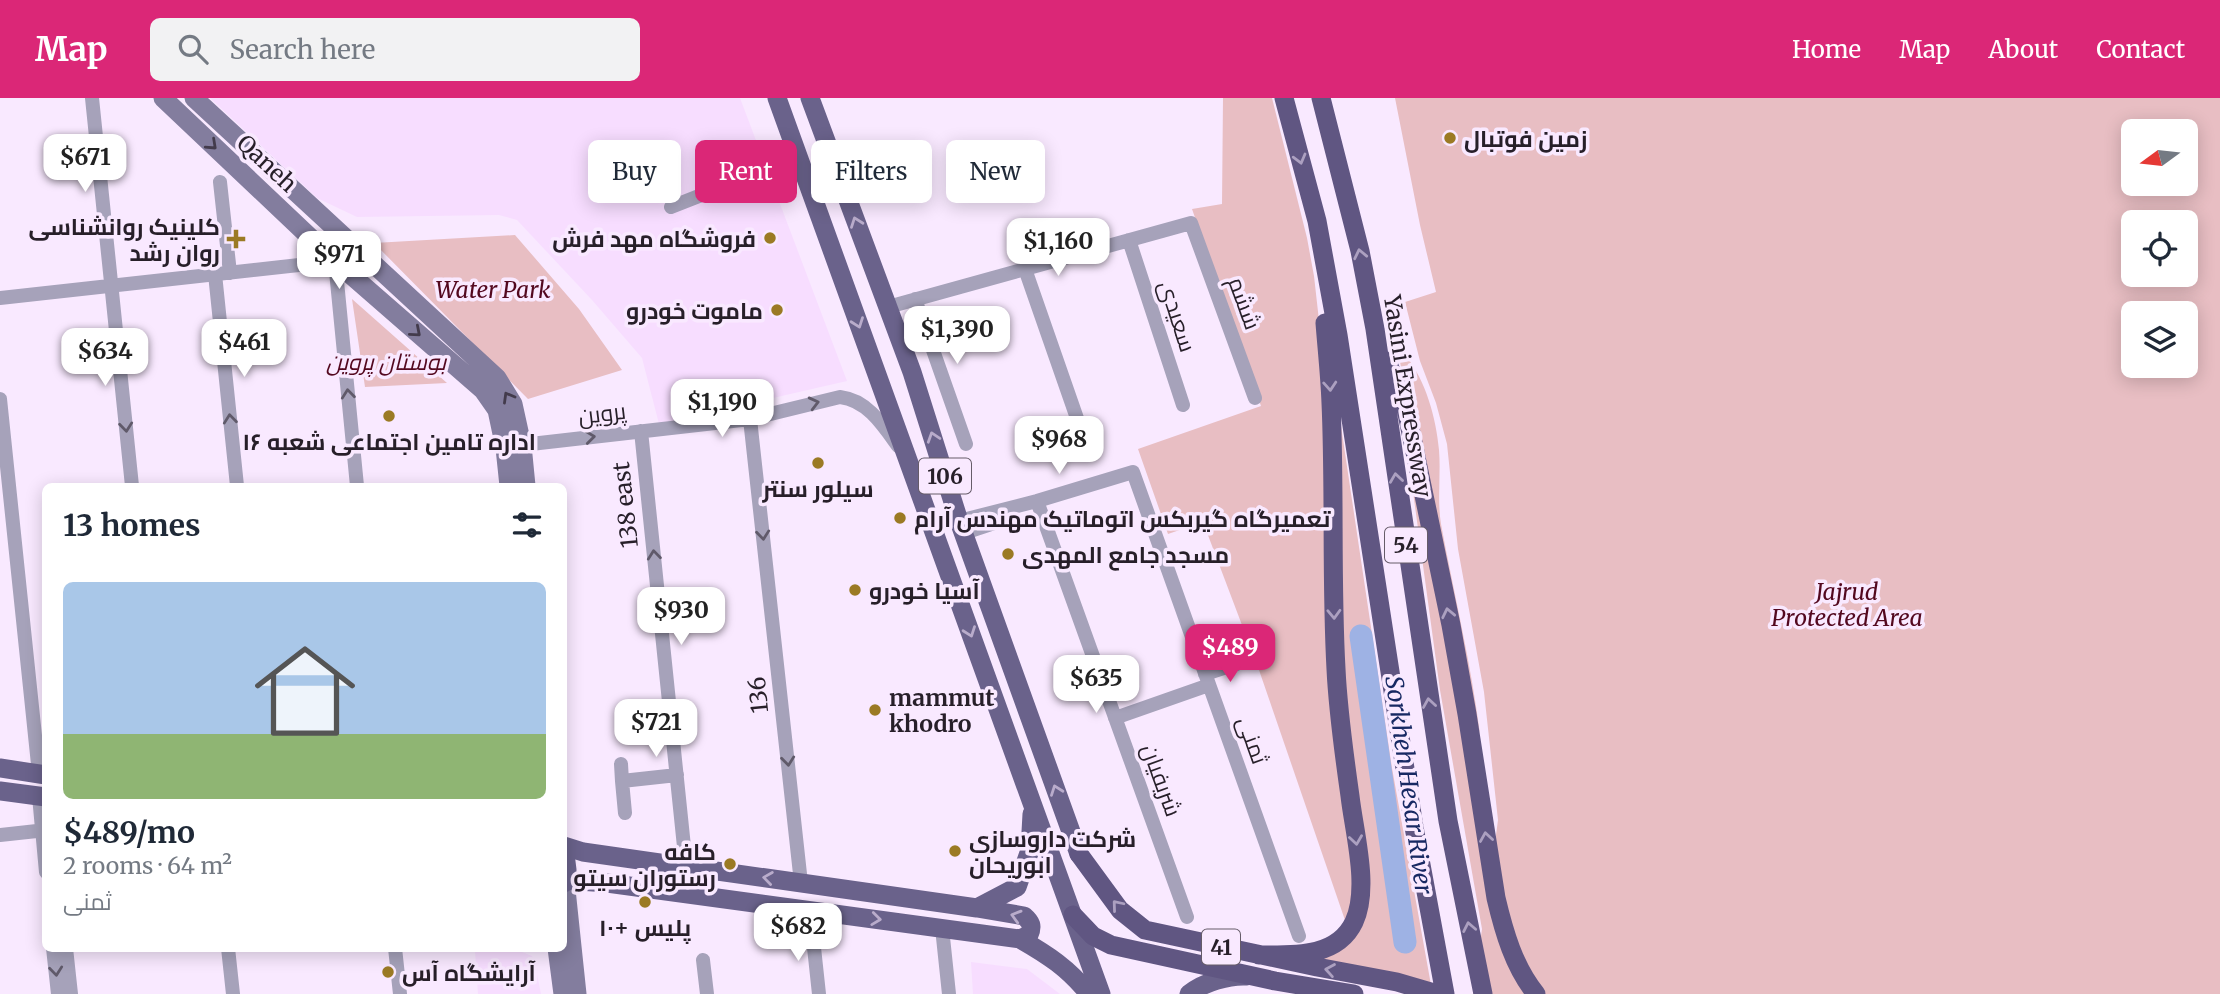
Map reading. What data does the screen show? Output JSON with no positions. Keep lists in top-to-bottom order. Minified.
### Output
{"streets":{"highway":["Yasini Expressway","54","41"],"main road":["Qaneh","106"],"street":["ششم","سعیدی","پروین","138 east","136","ثمنی","شریفیان"]},"crossings":[["Qaneh","پروین"],["ششم","سعیدی"],["پروین","106"],["پروین","138 east"],["پروین","136"],["106","41"],["ثمنی","شریفیان"]],"one_way":["پروین","138 east","136"],"water":["Sorkheh Hesar River"],"parks":["Water Park","بوستان پروین","Jajrud Protected Area"],"places":{"other":["زمین فوتبال","فروشگاه مهد فرش","ماموت خودرو","اداره تامین اجتماعی شعبه ۱۶","سیلور سنتر","تعمیرگاه گیربکس اتوماتیک مهندس آرام","مسجد جامع المهدی","آسیا خودرو","mammut khodro","شرکت داروسازی ابوریحان","کافه رستوران سیتو","پلیس +١٠","آرایشگاه آس"],"health":["کلینیک روانشناسی روان رشد"]},"north":"left","page":{"header":"Map","search":"Search here","nav":["Home","Map","About","Contact"],"price":["$671","$1,160","$971","$1,390","$461","$634","$1,190","$968","$930","$489","$635","$721","$682"],"chip":["Buy","Rent","Filters","New"],"heading":"13 homes","list":[{"name":"$489/mo","note":"2 rooms · 64 m² · ثمنی"}]}}
